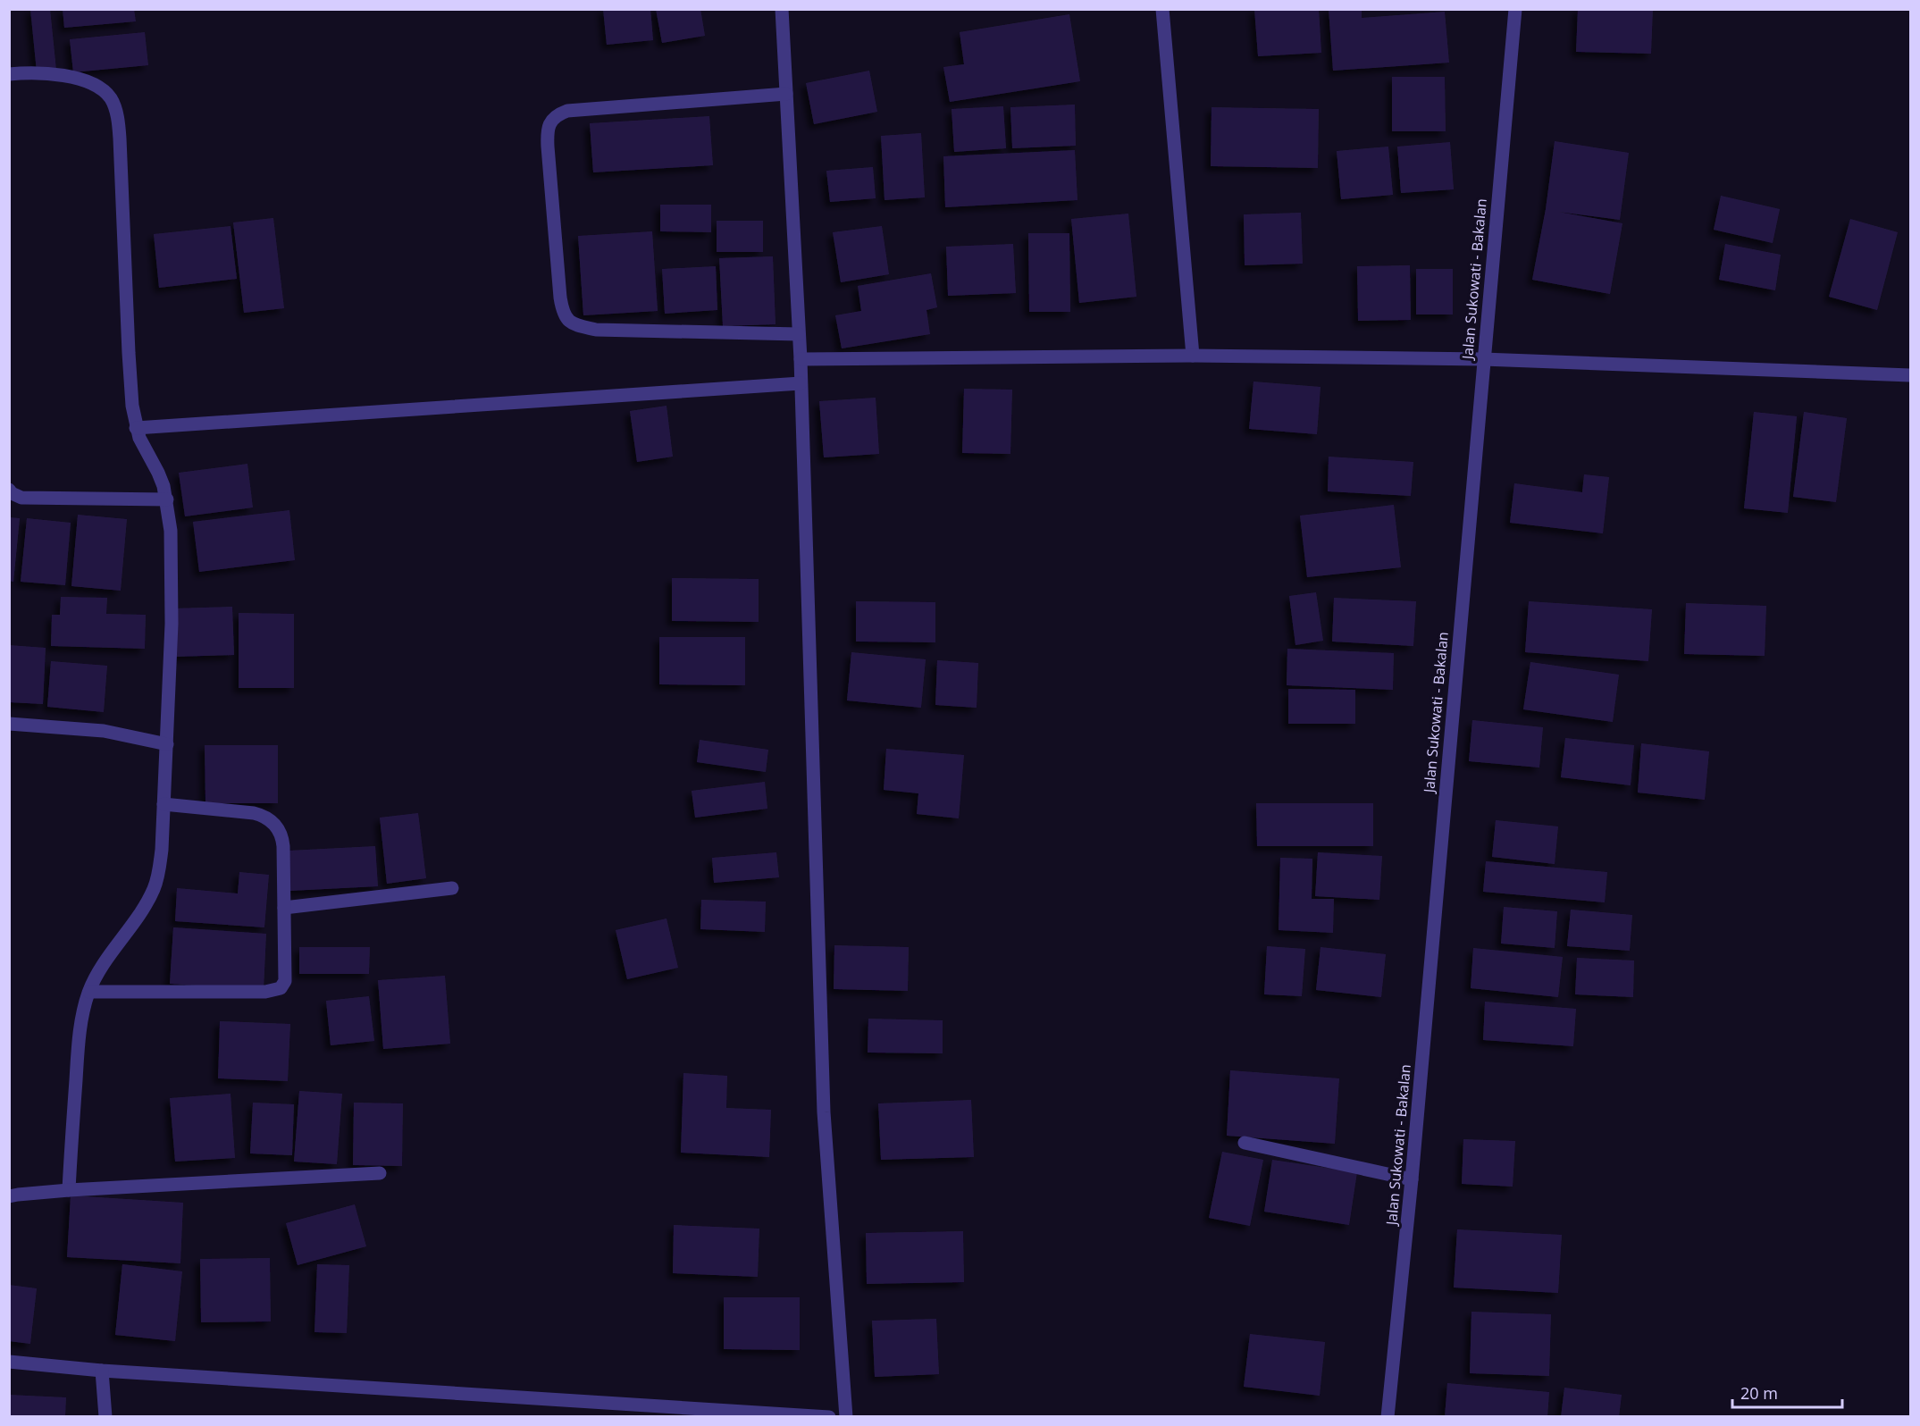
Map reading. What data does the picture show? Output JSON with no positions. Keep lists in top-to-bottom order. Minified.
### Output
{"streets":{"street":["Jalan Sukowati - Bakalan"]},"scale_bar":"20 m"}
